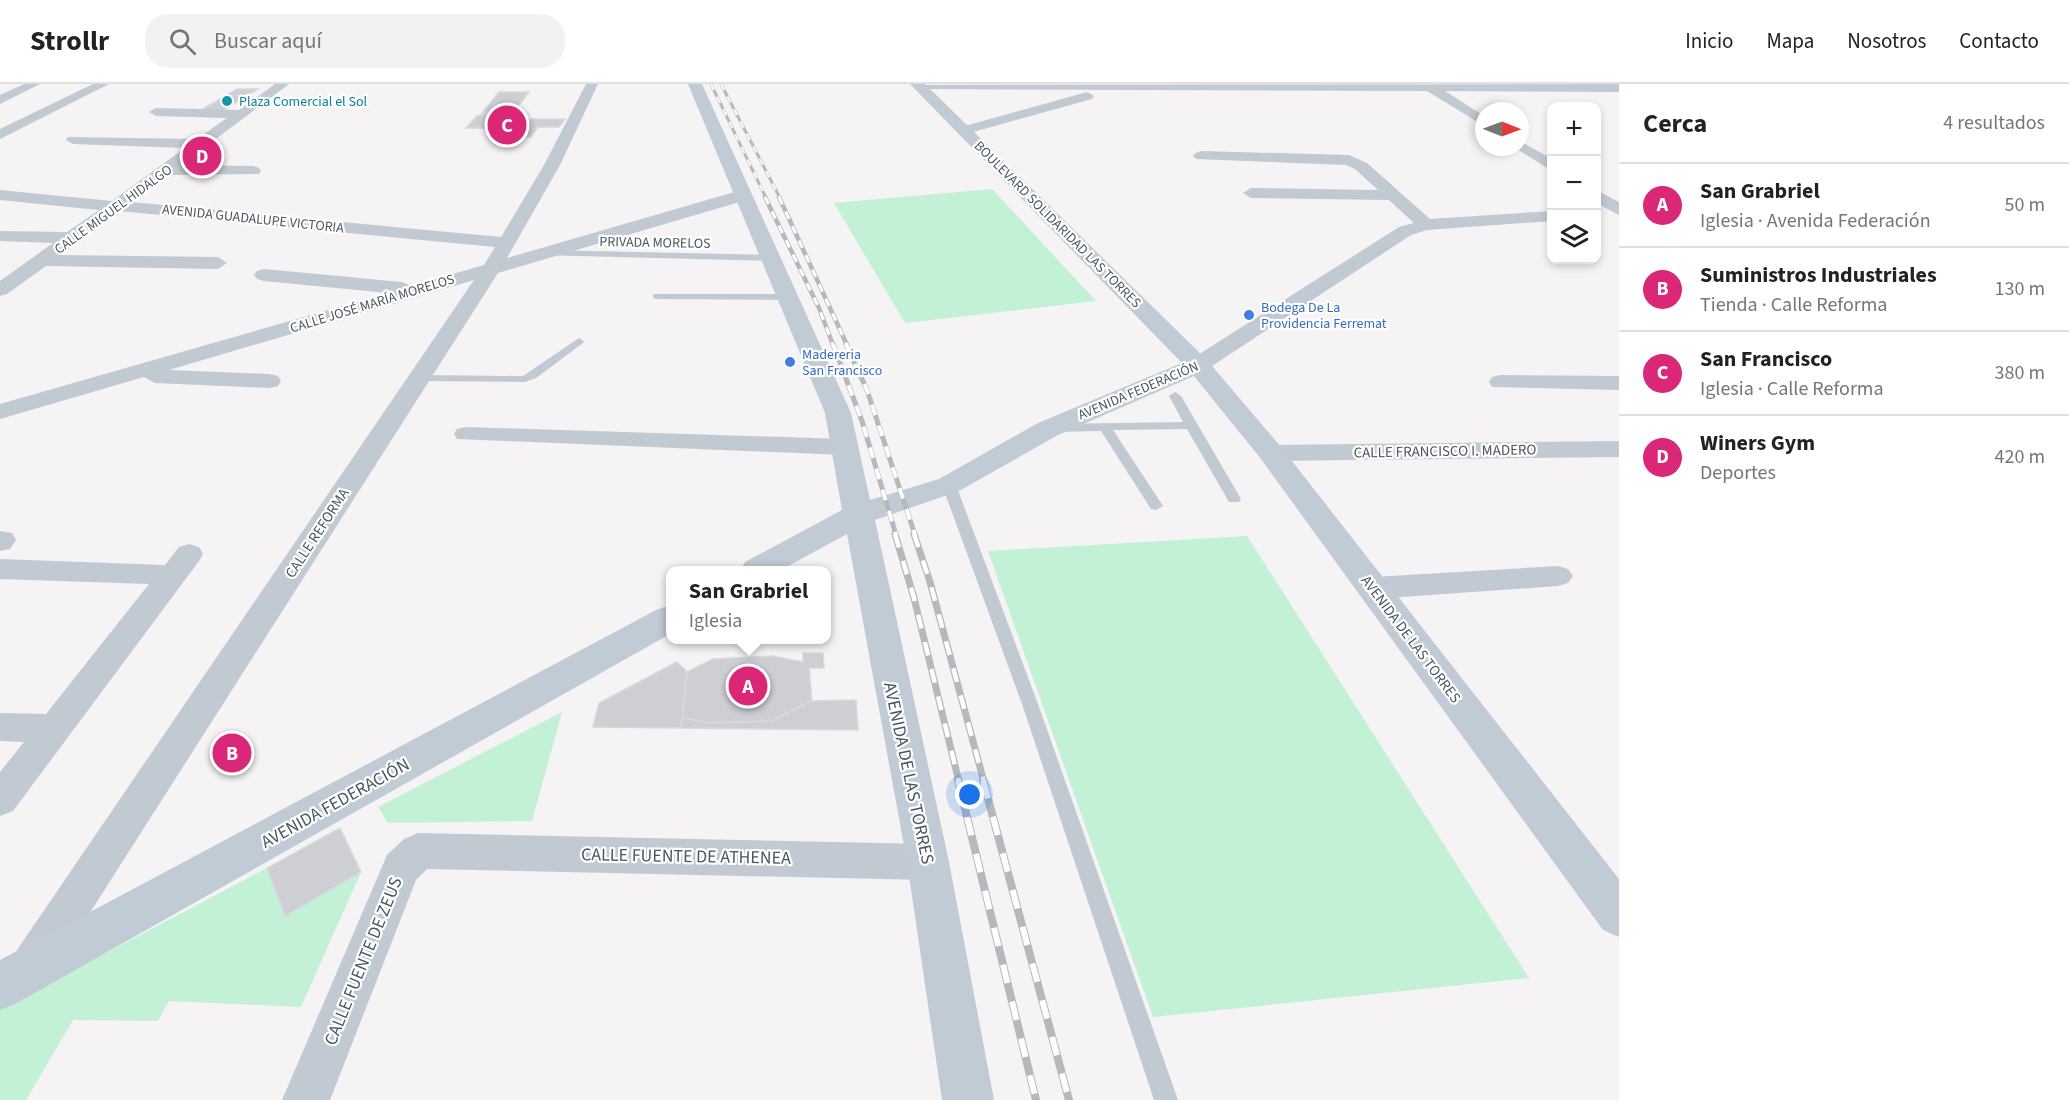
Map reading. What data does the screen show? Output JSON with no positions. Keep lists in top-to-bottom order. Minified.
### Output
{"streets":{"main road":["BOULEVARD SOLIDARIDAD LAS TORRES","AVENIDA FEDERACIÓN","AVENIDA DE LAS TORRES"],"street":["CALLE MIGUEL HIDALGO","AVENIDA GUADALUPE VICTORIA","CALLE JOSÉ MARÍA MORELOS","CALLE FRANCISCO I. MADERO","CALLE REFORMA","CALLE FUENTE DE ATHENEA","CALLE FUENTE DE ZEUS"],"lane":["PRIVADA MORELOS"]},"crossings":[["CALLE MIGUEL HIDALGO","AVENIDA GUADALUPE VICTORIA"],["AVENIDA GUADALUPE VICTORIA","CALLE JOSÉ MARÍA MORELOS"],["AVENIDA GUADALUPE VICTORIA","CALLE REFORMA"],["BOULEVARD SOLIDARIDAD LAS TORRES","AVENIDA FEDERACIÓN"],["BOULEVARD SOLIDARIDAD LAS TORRES","AVENIDA DE LAS TORRES"],["PRIVADA MORELOS","CALLE JOSÉ MARÍA MORELOS"],["CALLE JOSÉ MARÍA MORELOS","CALLE REFORMA"],["AVENIDA FEDERACIÓN","CALLE REFORMA"],["AVENIDA FEDERACIÓN","AVENIDA DE LAS TORRES"],["CALLE FRANCISCO I. MADERO","AVENIDA DE LAS TORRES"],["AVENIDA DE LAS TORRES","CALLE FUENTE DE ATHENEA"],["CALLE FUENTE DE ATHENEA","CALLE FUENTE DE ZEUS"]],"places":["Plaza Comercial el Sol","Bodega De La Providencia Ferremat","Madereria San Francisco"],"north":"right","page":{"header":"Strollr","search":"Buscar aquí","nav":["Inicio","Mapa","Nosotros","Contacto"],"heading":["Cerca","4 resultados"],"map_buttons":["+","−"],"pins":["C","D","A","B"],"list":[{"mark":"A","name":"San Grabriel","note":"Iglesia · Avenida Federación","value":"50 m"},{"mark":"B","name":"Suministros Industriales","note":"Tienda · Calle Reforma","value":"130 m"},{"mark":"C","name":"San Francisco","note":"Iglesia · Calle Reforma","value":"380 m"},{"mark":"D","name":"Winers Gym","note":"Deportes","value":"420 m"}],"popup":["San Grabriel","Iglesia"]}}
